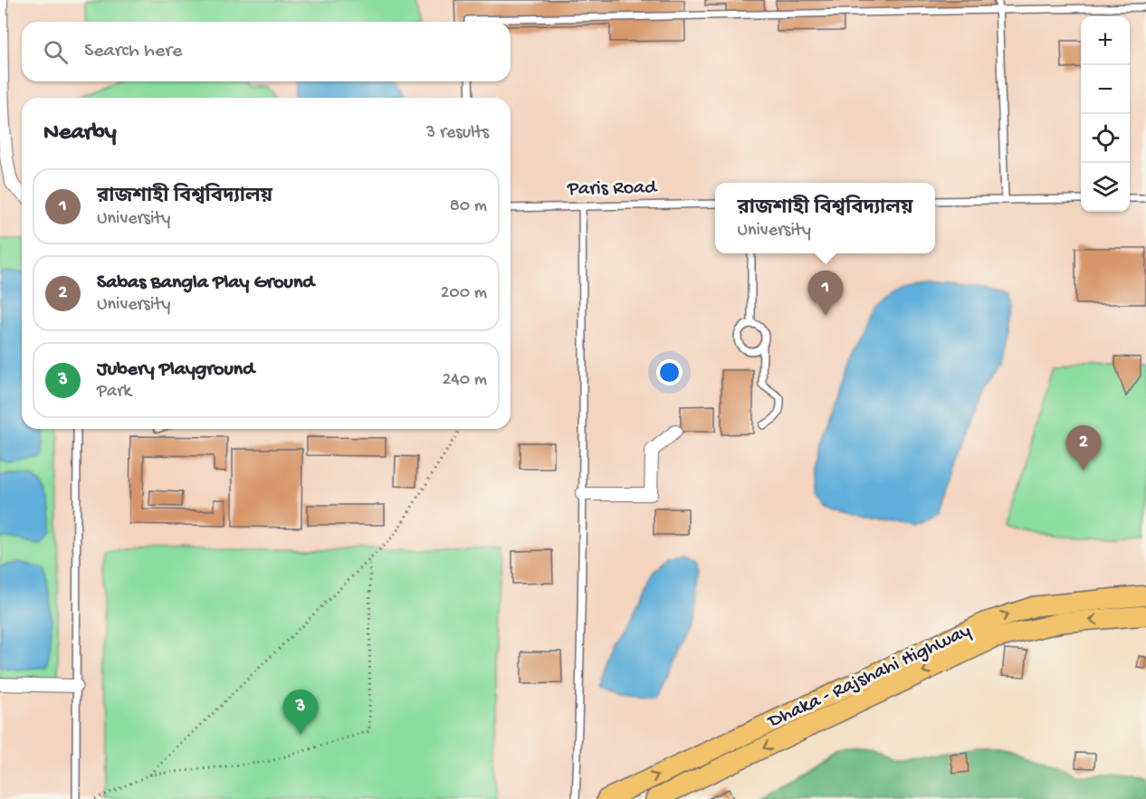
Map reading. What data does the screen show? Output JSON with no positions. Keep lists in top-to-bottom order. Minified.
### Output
{"streets":{"highway":["Dhaka - Rajshahi Highway"],"lane":["Paris Road"]},"page":{"map_buttons":["+","−"],"search":"Search here","heading":["Nearby","3 results"],"list":[{"mark":"1","name":"রাজশাহী বিশ্ববিদ্যালয়","note":"University","value":"80 m"},{"mark":"2","name":"Sabas Bangla Play Ground","note":"University","value":"200 m"},{"mark":"3","name":"Jubery Playground","note":"Park","value":"240 m"}],"popup":["রাজশাহী বিশ্ববিদ্যালয়","University"],"pins":["1","2","3"]}}
